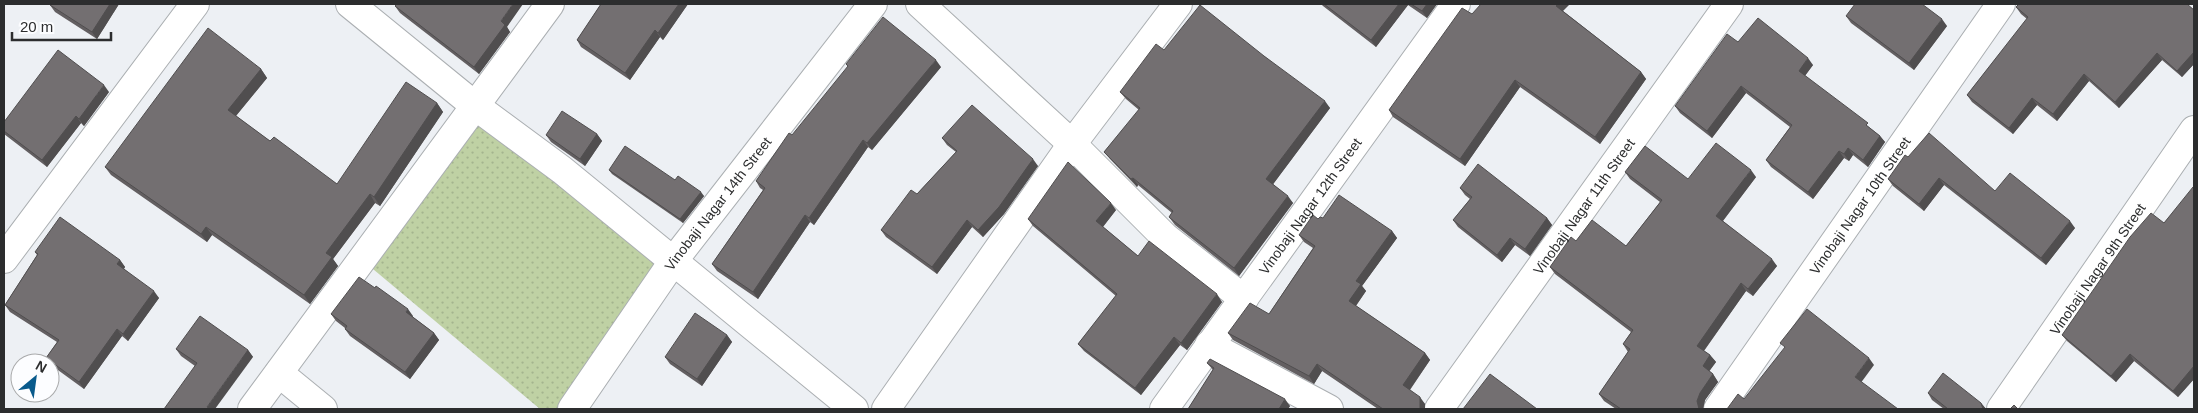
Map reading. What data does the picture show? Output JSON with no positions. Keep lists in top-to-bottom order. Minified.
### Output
{"streets":{"street":["Vinobaji Nagar 14th Street","Vinobaji Nagar 11th Street","Vinobaji Nagar 10th Street","Vinobaji Nagar 12th Street","Vinobaji Nagar 9th Street"]},"scale_bar":"20 m","north":"top right"}
